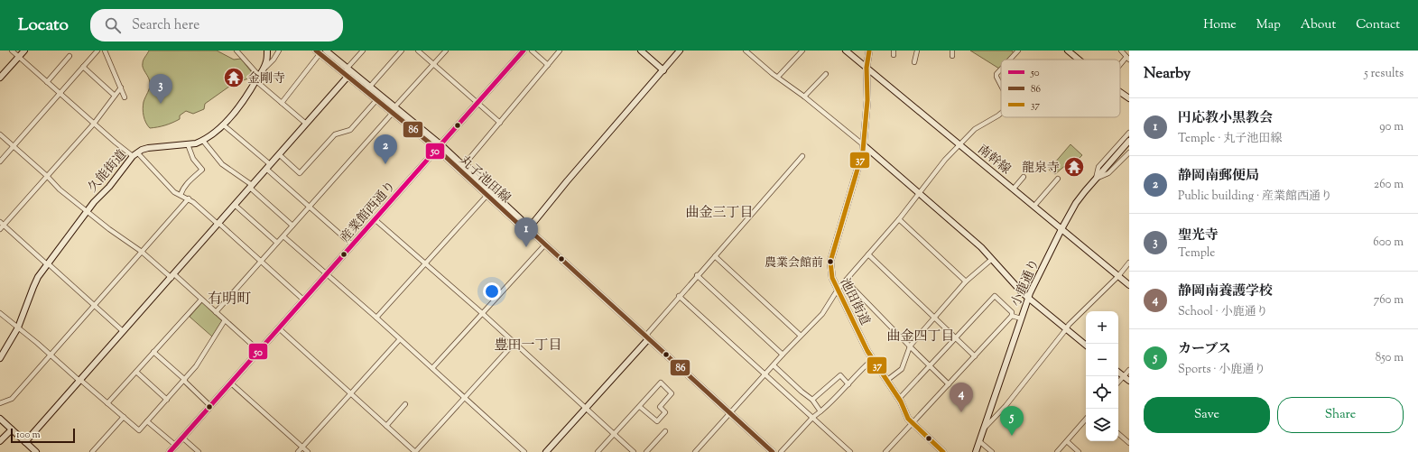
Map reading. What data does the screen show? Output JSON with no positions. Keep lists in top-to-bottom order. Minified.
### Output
{"streets":{"street":["南幹線","久能街道","丸子池田線","産業館西通り","小鹿通り","池田街道"]},"crossings":[["南幹線","小鹿通り"],["南幹線","池田街道"],["丸子池田線","産業館西通り"]],"districts":["曲金三丁目","有明町","曲金四丁目","豊田一丁目"],"places":{"temple":["金剛寺","龍泉寺"],"other":["農業会館前"]},"lines":["transit line 50","transit line 86","transit line 37"],"legend":["50","86","37"],"scale_bar":"100 m","page":{"header":"Locato","search":"Search here","nav":["Home","Map","About","Contact"],"heading":["Nearby","5 results"],"pins":["3","2","1","4","5"],"list":[{"mark":"1","name":"円応教小黒教会","note":"Temple · 丸子池田線","value":"90 m"},{"mark":"2","name":"静岡南郵便局","note":"Public building · 産業館西通り","value":"260 m"},{"mark":"3","name":"聖光寺","note":"Temple","value":"600 m"},{"mark":"4","name":"静岡南養護学校","note":"School · 小鹿通り","value":"760 m"},{"mark":"5","name":"カーブス","note":"Sports · 小鹿通り","value":"850 m"}],"map_buttons":["+","−"],"buttons":["Save","Share"],"scale":"100 m"}}
